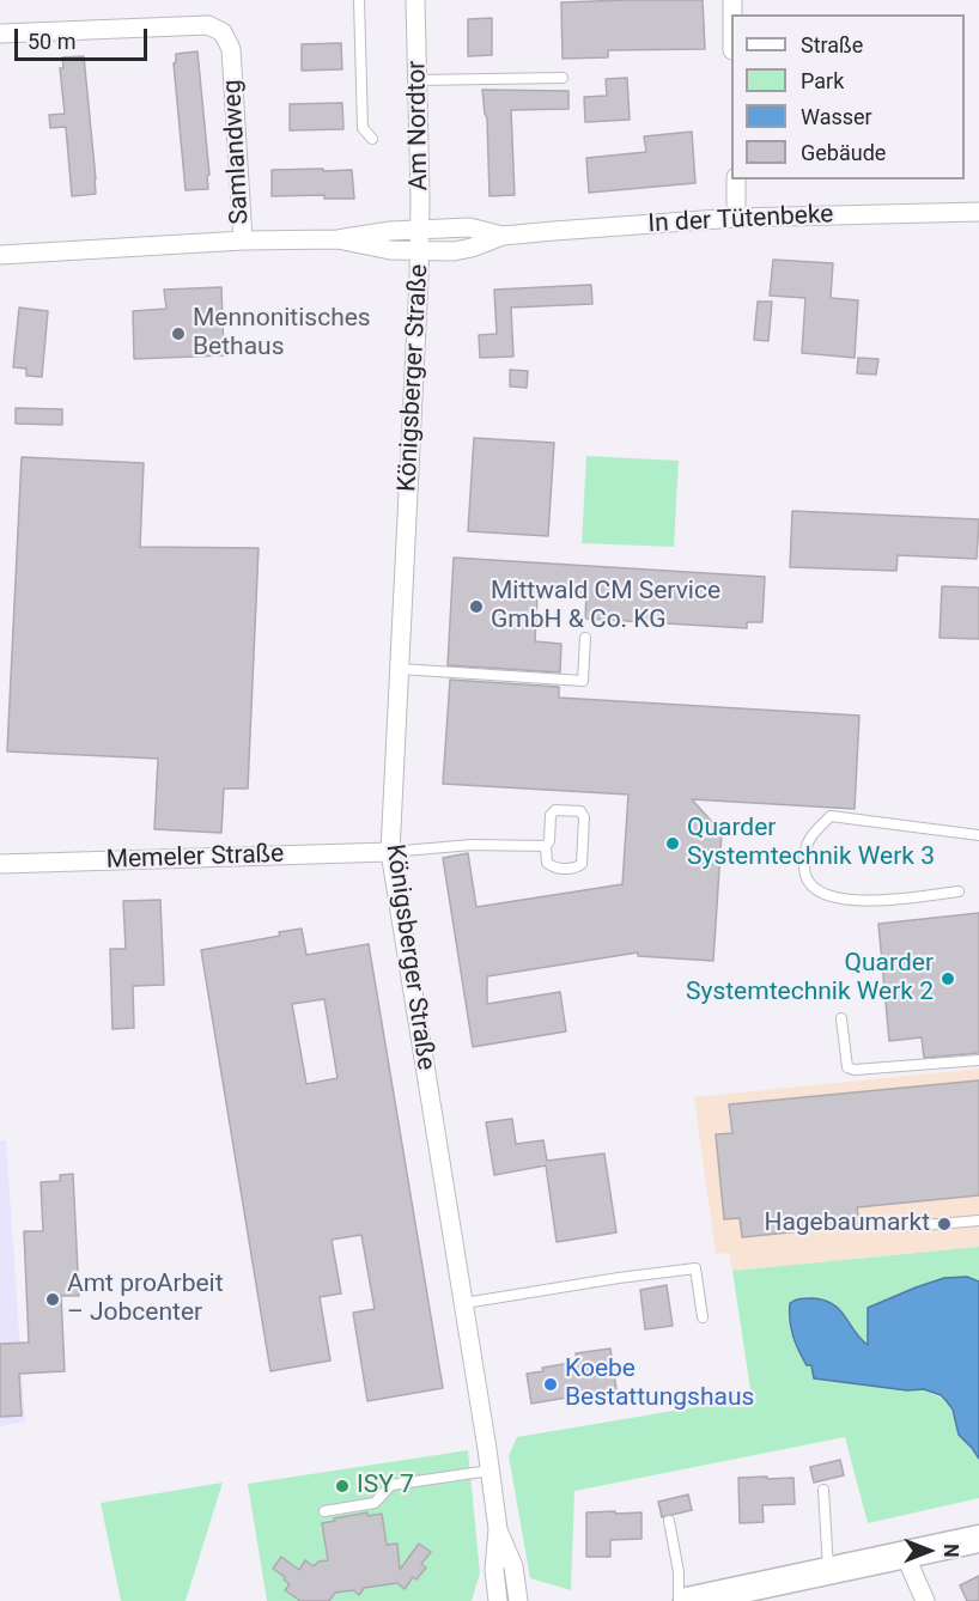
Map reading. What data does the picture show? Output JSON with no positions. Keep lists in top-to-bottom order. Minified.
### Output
{"streets":{"street":["Am Nordtor","Samlandweg","In der Tütenbeke","Königsberger Straße","Memeler Straße"]},"crossings":[["Am Nordtor","In der Tütenbeke"],["Am Nordtor","Königsberger Straße"],["In der Tütenbeke","Königsberger Straße"],["Königsberger Straße","Memeler Straße"]],"places":["Mennonitisches Bethaus","Mittwald CM Service GmbH & Co. KG","Quarder Systemtechnik Werk 3","Quarder Systemtechnik Werk 2","Hagebaumarkt","Amt proArbeit – Jobcenter","Koebe Bestattungshaus","ISY 7"],"legend":["Straße","Park","Wasser","Gebäude"],"scale_bar":"50 m","north":"right"}
